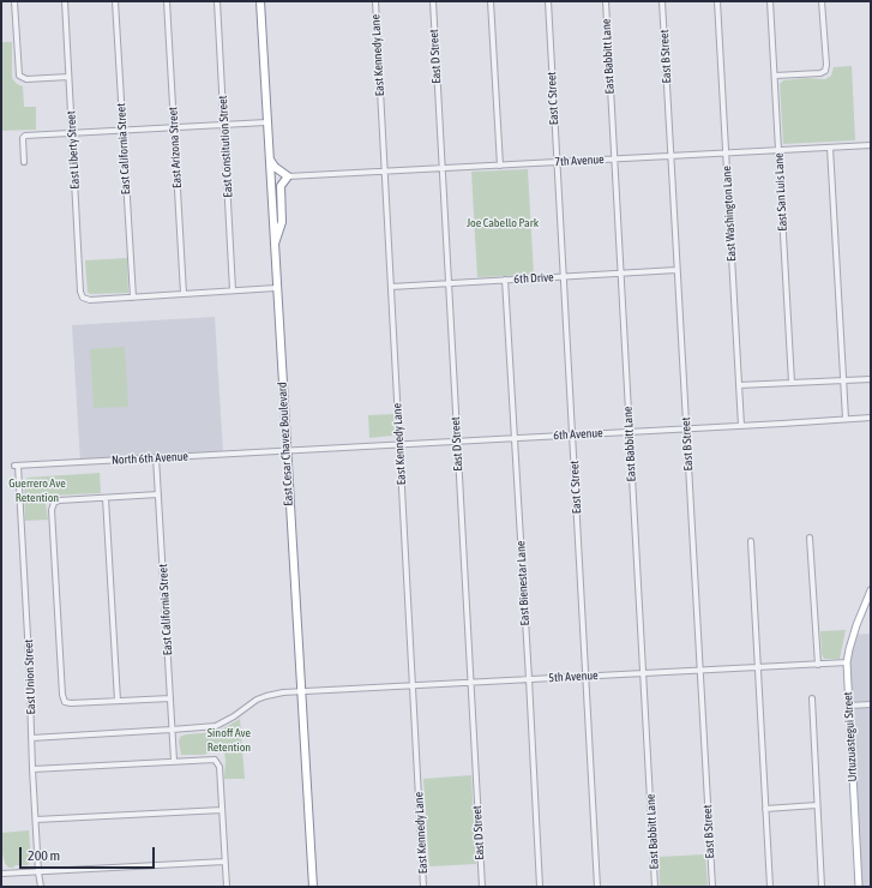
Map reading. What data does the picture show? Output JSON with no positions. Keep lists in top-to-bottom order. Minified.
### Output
{"streets":{"highway":["East Cesar Chavez Boulevard"],"main road":["Urtuzuastegui Street"],"street":["East Kennedy Lane","East D Street","East Babbitt Lane","East B Street","East C Street","East Constitution Street","East Arizona Street","East California Street","East Liberty Street","7th Avenue","East San Luis Lane","East Washington Lane","6th Drive","6th Avenue","North 6th Avenue","East Bienestar Lane","East Union Street","5th Avenue"]},"crossings":[["East Kennedy Lane","7th Avenue"],["East Kennedy Lane","6th Drive"],["East Kennedy Lane","6th Avenue"],["East Kennedy Lane","5th Avenue"],["East D Street","7th Avenue"],["East D Street","6th Drive"],["East D Street","6th Avenue"],["East D Street","5th Avenue"],["East Babbitt Lane","7th Avenue"],["East Babbitt Lane","6th Drive"],["East Babbitt Lane","6th Avenue"],["East Babbitt Lane","5th Avenue"],["East B Street","7th Avenue"],["East B Street","6th Drive"],["East B Street","6th Avenue"],["East B Street","5th Avenue"],["East C Street","7th Avenue"],["East C Street","6th Drive"],["East C Street","6th Avenue"],["East C Street","5th Avenue"],["East California Street","East Liberty Street"],["East California Street","North 6th Avenue"],["East California Street","5th Avenue"],["7th Avenue","East San Luis Lane"],["7th Avenue","East Washington Lane"],["East Washington Lane","6th Avenue"],["6th Drive","East Bienestar Lane"],["6th Avenue","East Cesar Chavez Boulevard"],["6th Avenue","North 6th Avenue"],["6th Avenue","East Bienestar Lane"],["East Cesar Chavez Boulevard","North 6th Avenue"],["East Cesar Chavez Boulevard","5th Avenue"],["North 6th Avenue","East Union Street"],["East Bienestar Lane","5th Avenue"],["East Union Street","5th Avenue"],["5th Avenue","Urtuzuastegui Street"]],"parks":["Joe Cabello Park","Guerrero Ave Retention","Sinoff Ave Retention"],"scale_bar":"200 m"}
